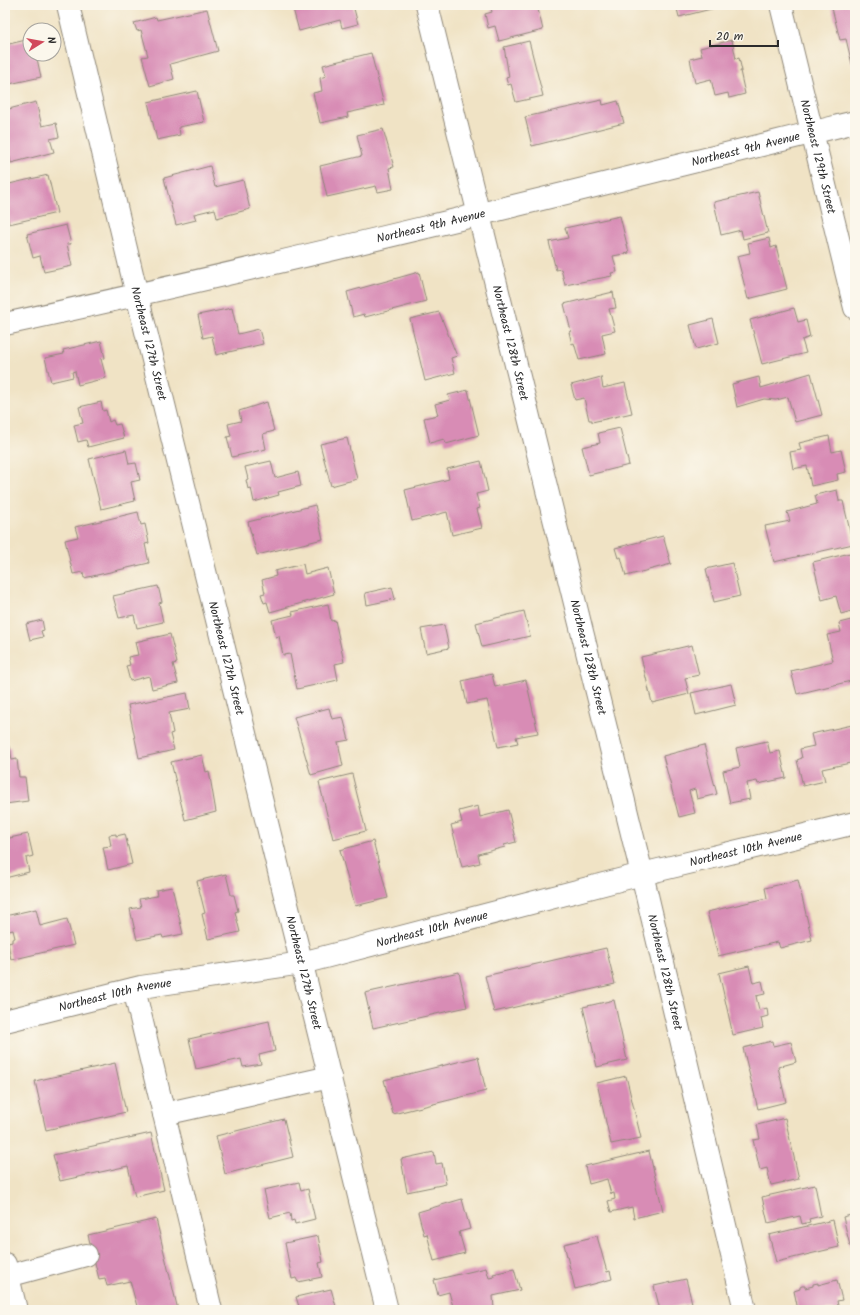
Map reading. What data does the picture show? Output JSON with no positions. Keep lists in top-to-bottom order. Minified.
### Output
{"streets":{"street":["Northeast 9th Avenue","Northeast 129th Street","Northeast 128th Street","Northeast 127th Street","Northeast 10th Avenue"]},"crossings":[["Northeast 9th Avenue","Northeast 129th Street"],["Northeast 9th Avenue","Northeast 128th Street"],["Northeast 9th Avenue","Northeast 127th Street"],["Northeast 128th Street","Northeast 10th Avenue"],["Northeast 127th Street","Northeast 10th Avenue"]],"scale_bar":"20 m","north":"right"}
